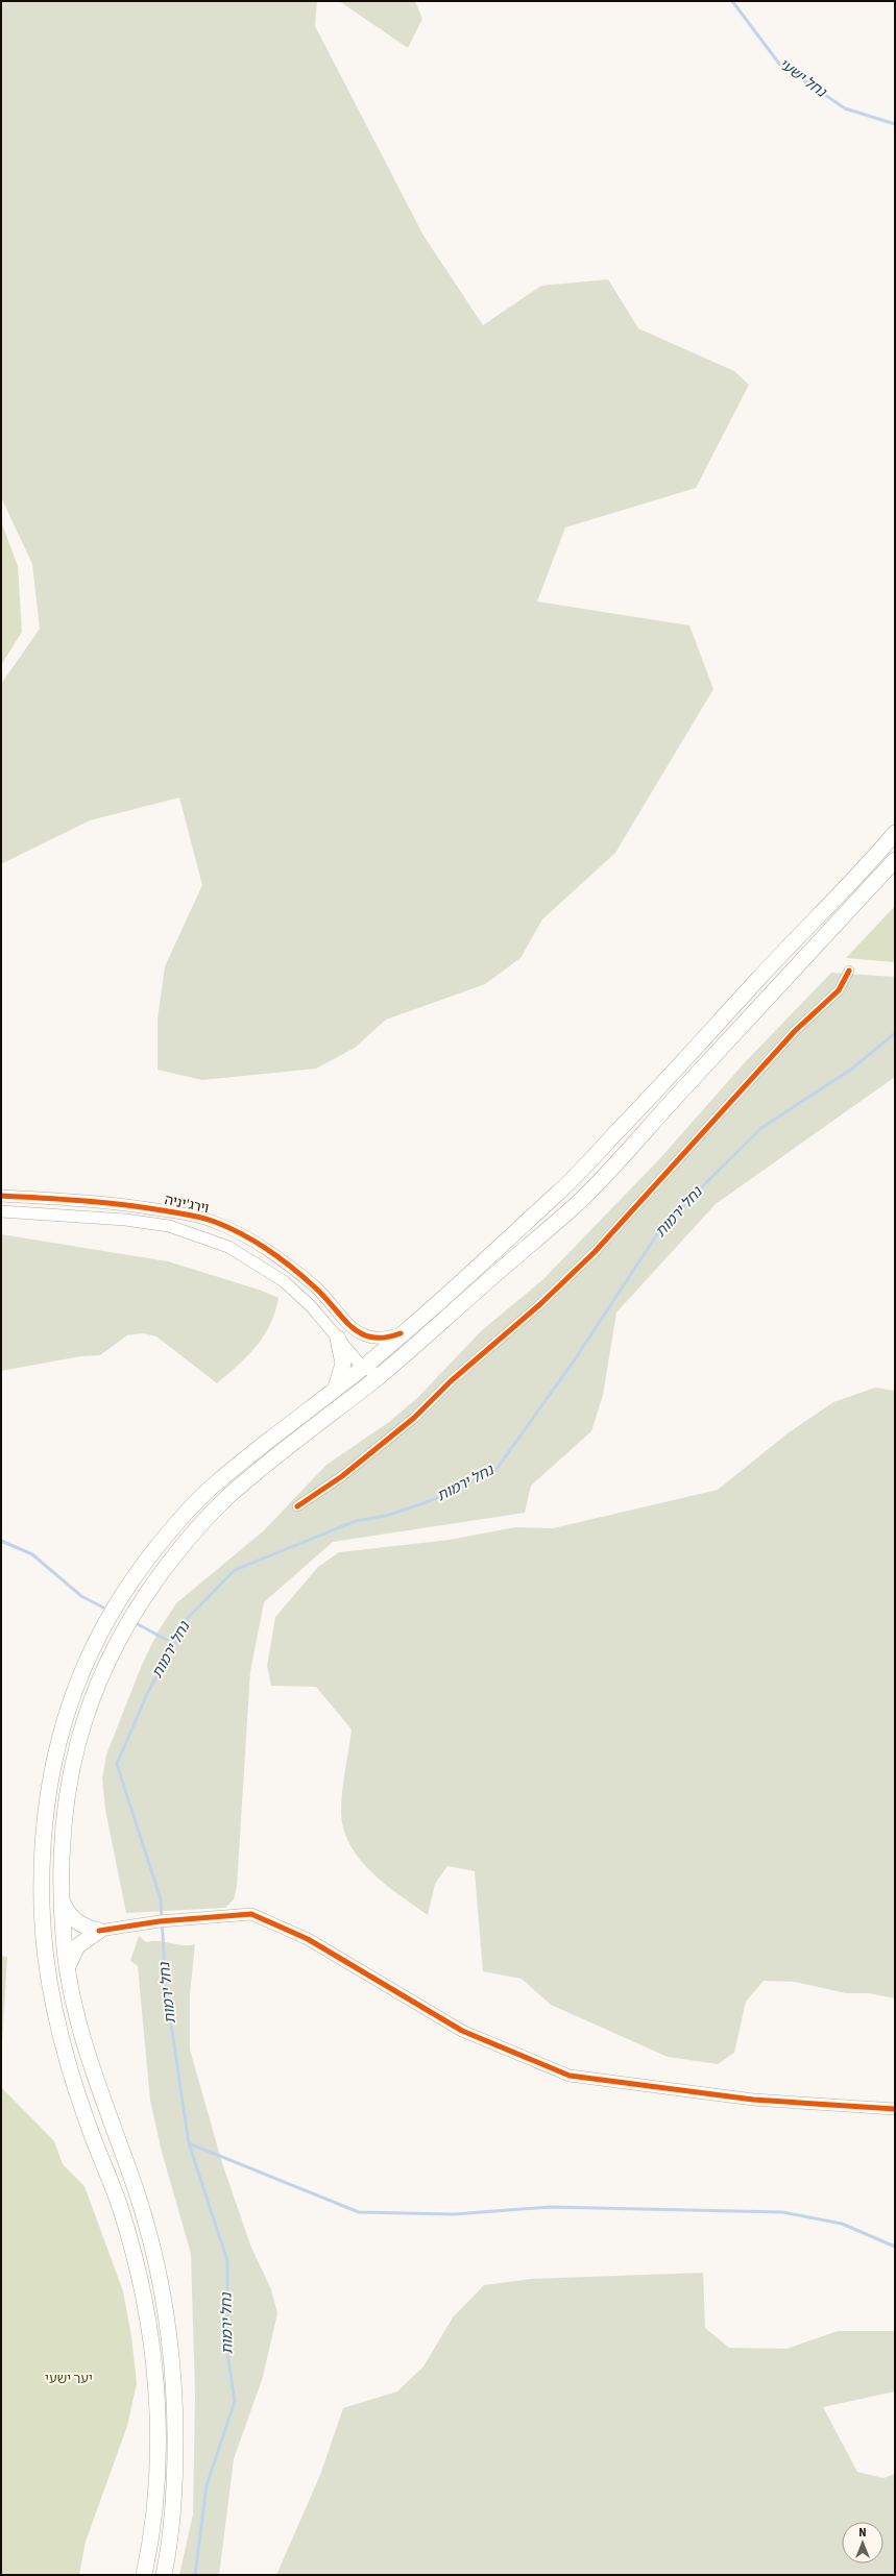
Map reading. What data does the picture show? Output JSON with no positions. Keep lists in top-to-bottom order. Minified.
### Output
{"streets":{"street":["וירג'יניה"]},"water":["נחל ישעי","נחל ירמות"],"parks":["יער ישעי"],"north":"top"}
